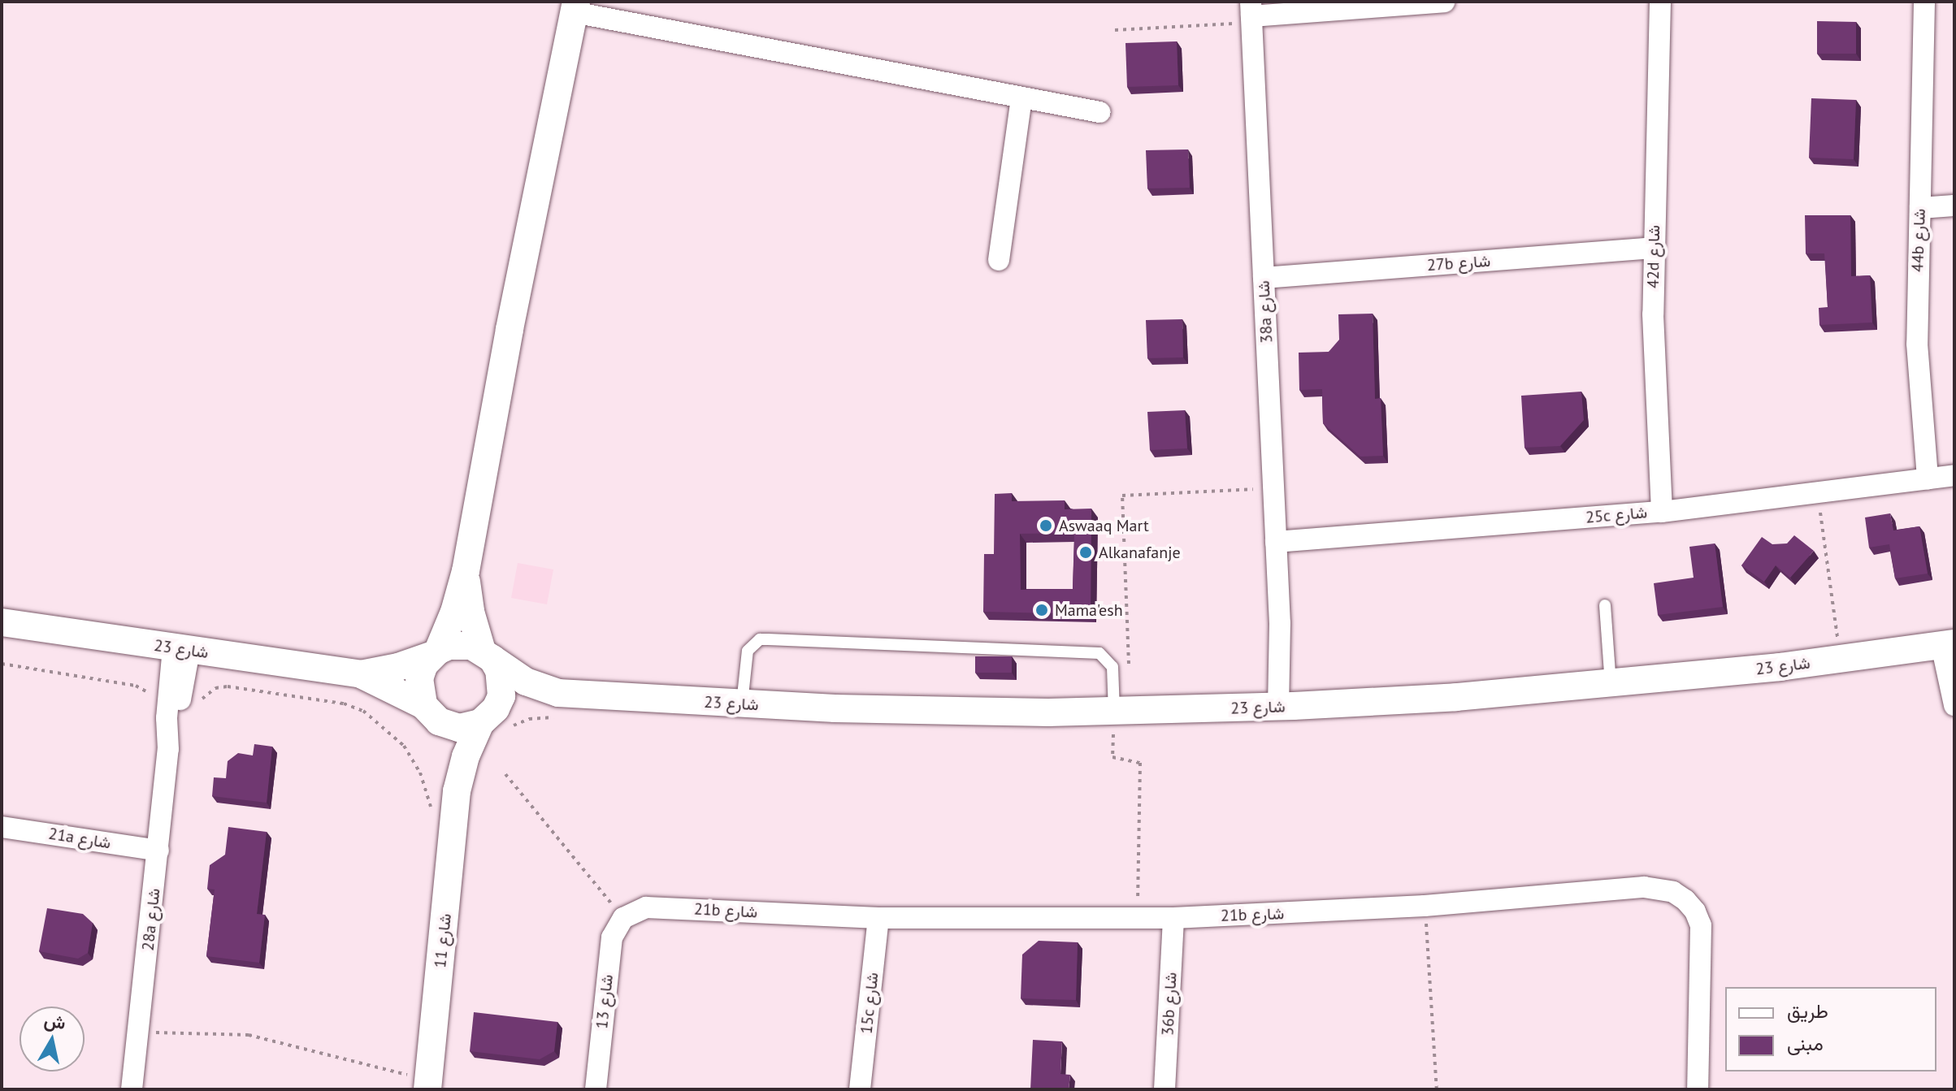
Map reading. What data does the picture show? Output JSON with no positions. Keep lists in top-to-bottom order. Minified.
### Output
{"streets":{"street":["44b شارع","42d شارع","27b شارع","38a شارع","25c شارع","شارع 23","21a شارع","21b شارع","28a شارع","شارع 11","شارع 13","15c شارع","36b شارع"]},"crossings":[["44b شارع","25c شارع"],["42d شارع","27b شارع"],["42d شارع","25c شارع"],["27b شارع","38a شارع"],["38a شارع","25c شارع"],["38a شارع","شارع 23"],["شارع 23","28a شارع"],["شارع 23","شارع 11"],["21a شارع","28a شارع"],["21b شارع","شارع 13"],["21b شارع","15c شارع"],["21b شارع","36b شارع"]],"places":["Aswaaq Mart","Alkanafanje","Mama'esh"],"legend":["طريق","مبنى"],"north":"top"}
